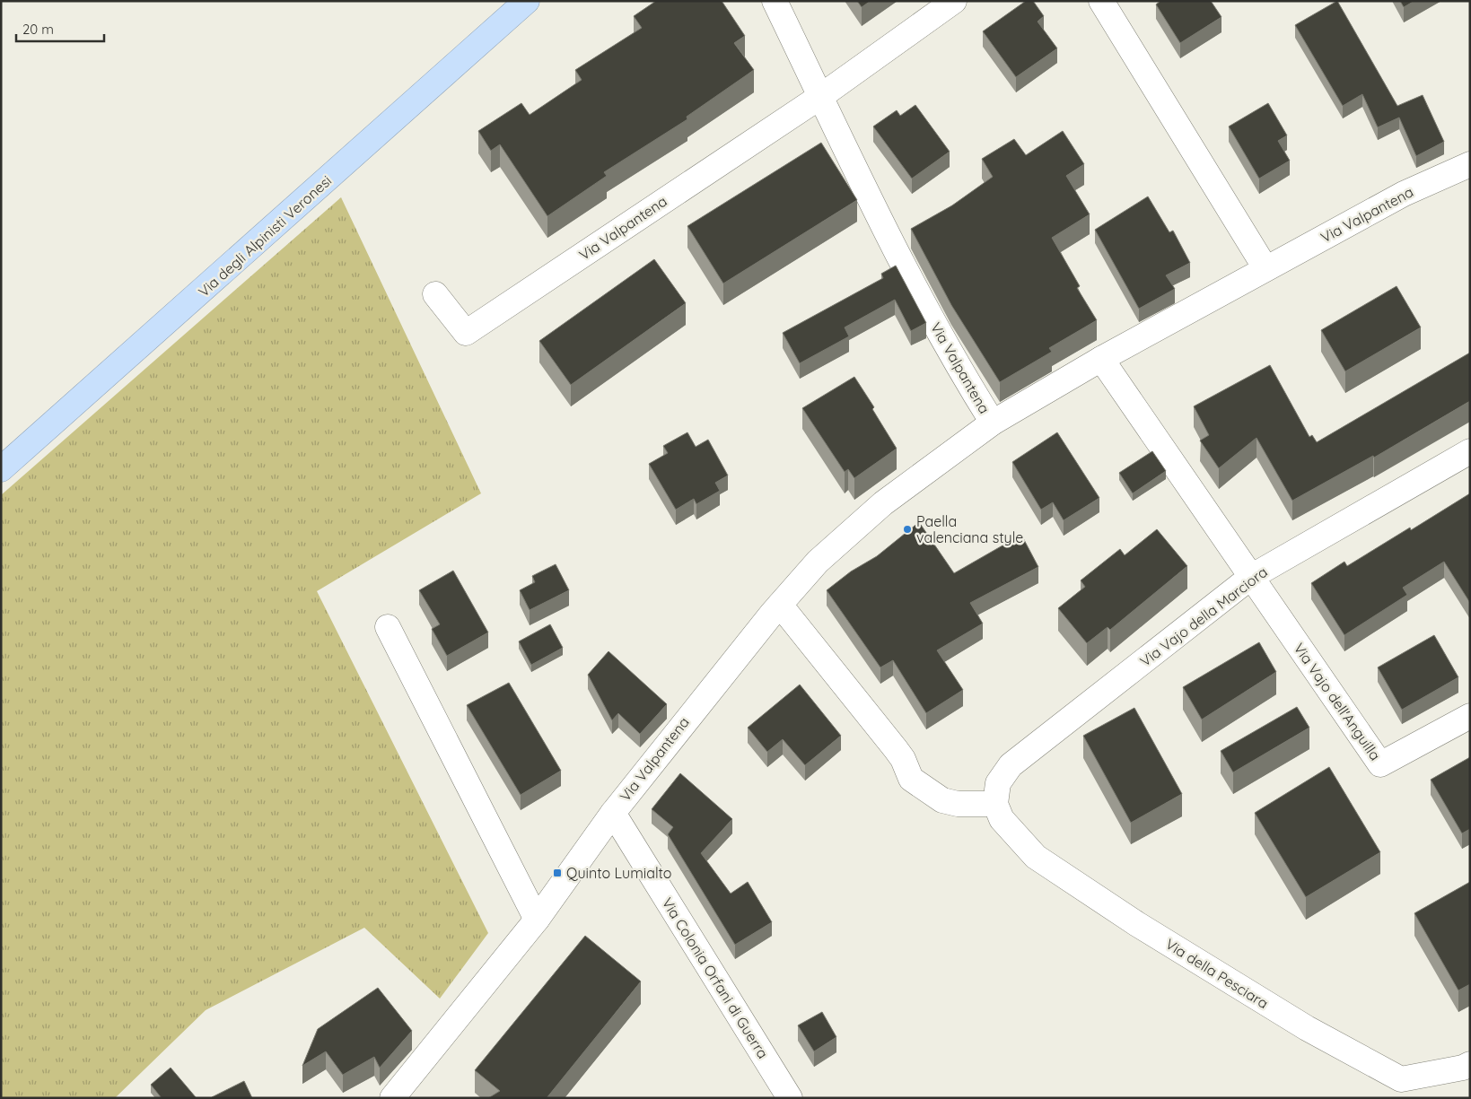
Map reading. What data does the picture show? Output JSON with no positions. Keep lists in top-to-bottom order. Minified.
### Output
{"streets":{"highway":["Via degli Alpinisti Veronesi"],"street":["Via Valpantena","Via Vajo della Marciora","Via Vajo dell'Anguilla","Via della Pesciara","Via Colonia Orfani di Guerra"]},"crossings":[["Via Valpantena","Via Colonia Orfani di Guerra"],["Via Vajo della Marciora","Via Vajo dell'Anguilla"],["Via Vajo della Marciora","Via della Pesciara"]],"places":{"other":["Paella valenciana style"],"transit":["Quinto Lumialto"]},"scale_bar":"20 m"}
